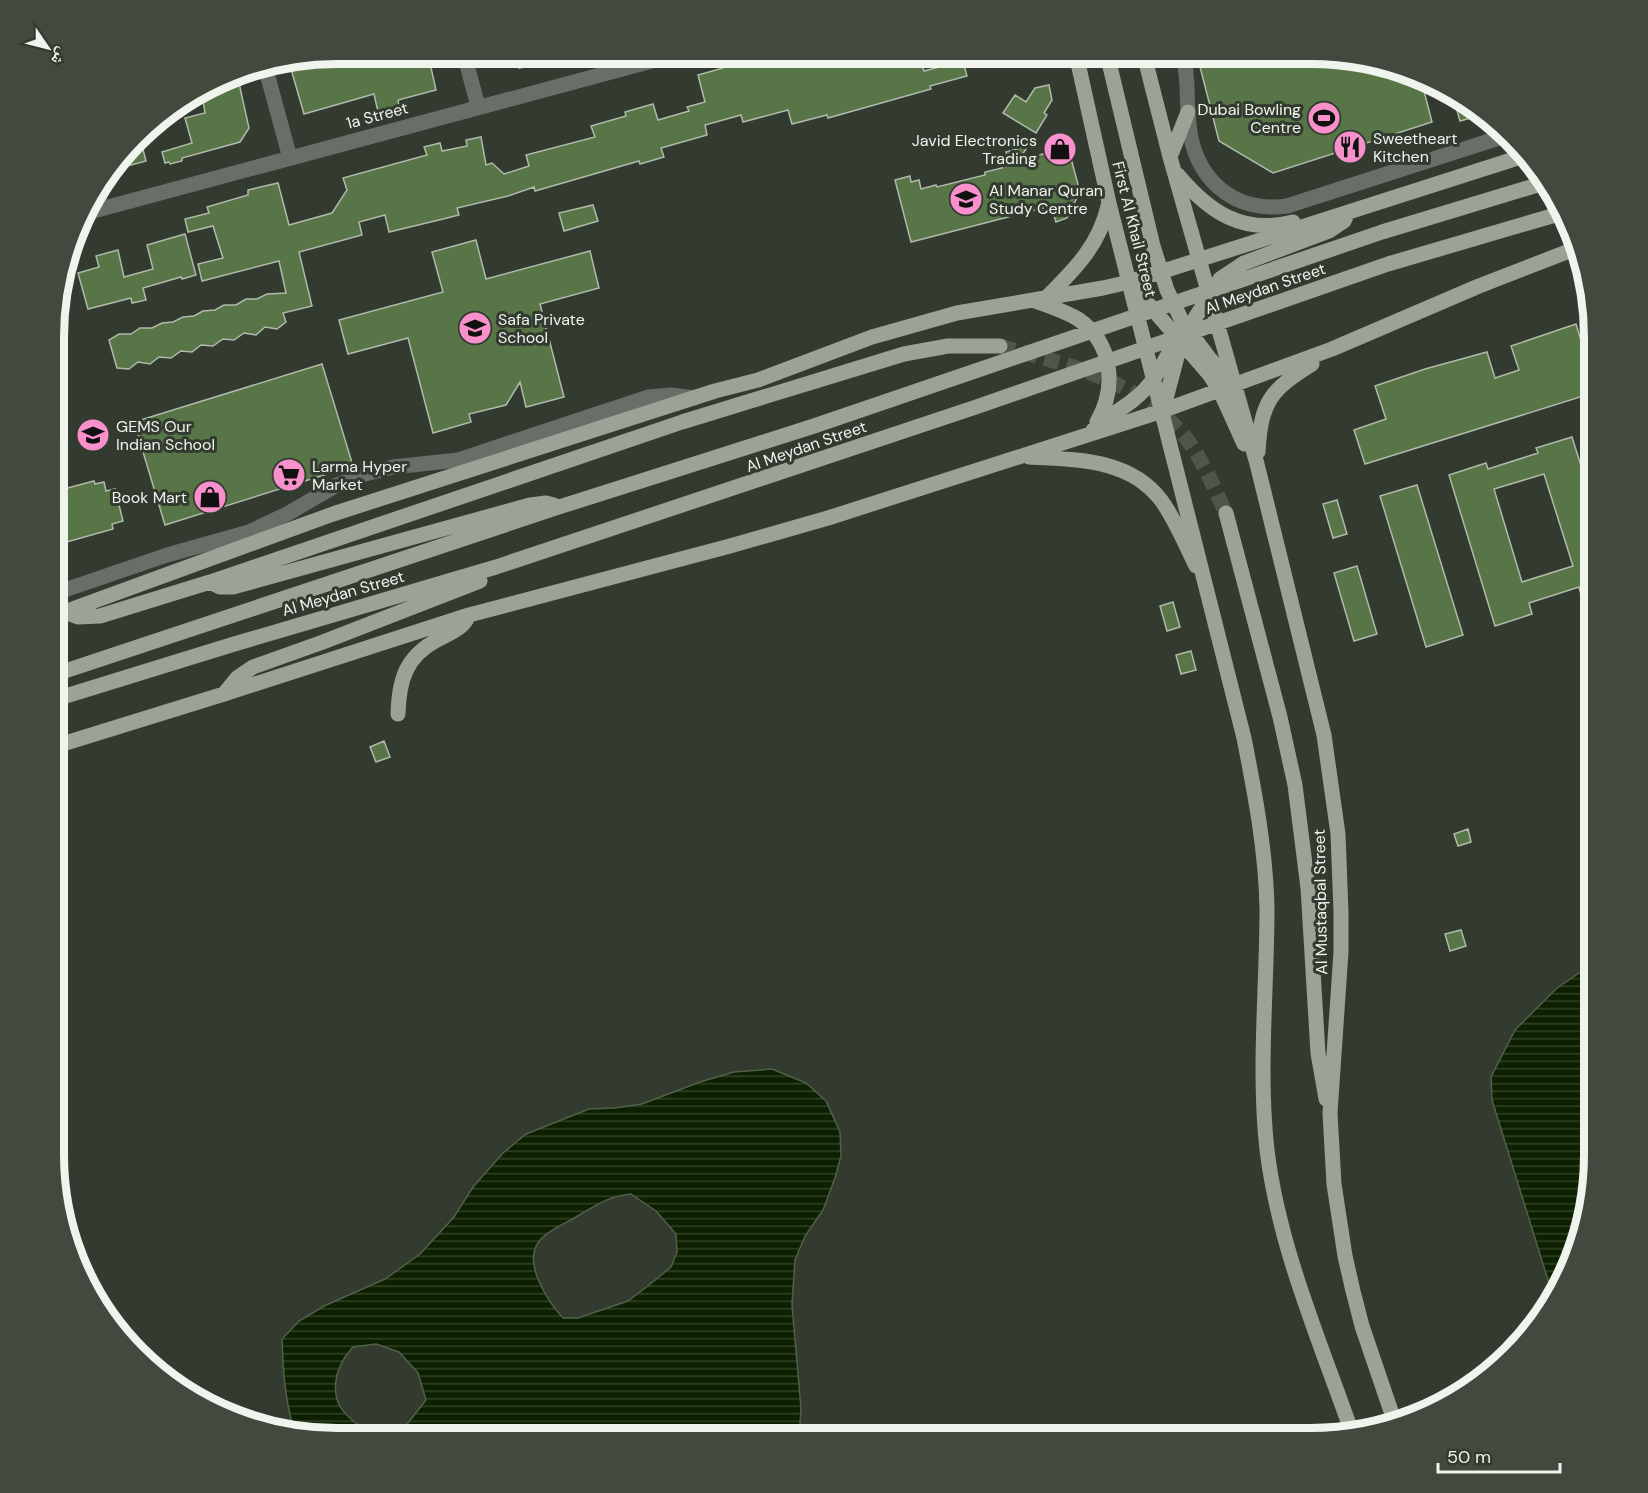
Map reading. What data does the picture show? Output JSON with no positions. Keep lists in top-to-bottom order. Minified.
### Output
{"streets":{"main road":["First Al Khail Street","Al Meydan Street","Al Mustaqbal Street"],"street":["1a Street"]},"places":{"sports":["Dubai Bowling Centre"],"restaurant":["Sweetheart Kitchen"],"shop":["Javid Electronics Trading","Book Mart"],"school or university":["Al Manar Quran Study Centre","Safa Private School","GEMS Our Indian School"],"supermarket":["Larma Hyper Market"]},"scale_bar":"50 m","north":"bottom right"}
